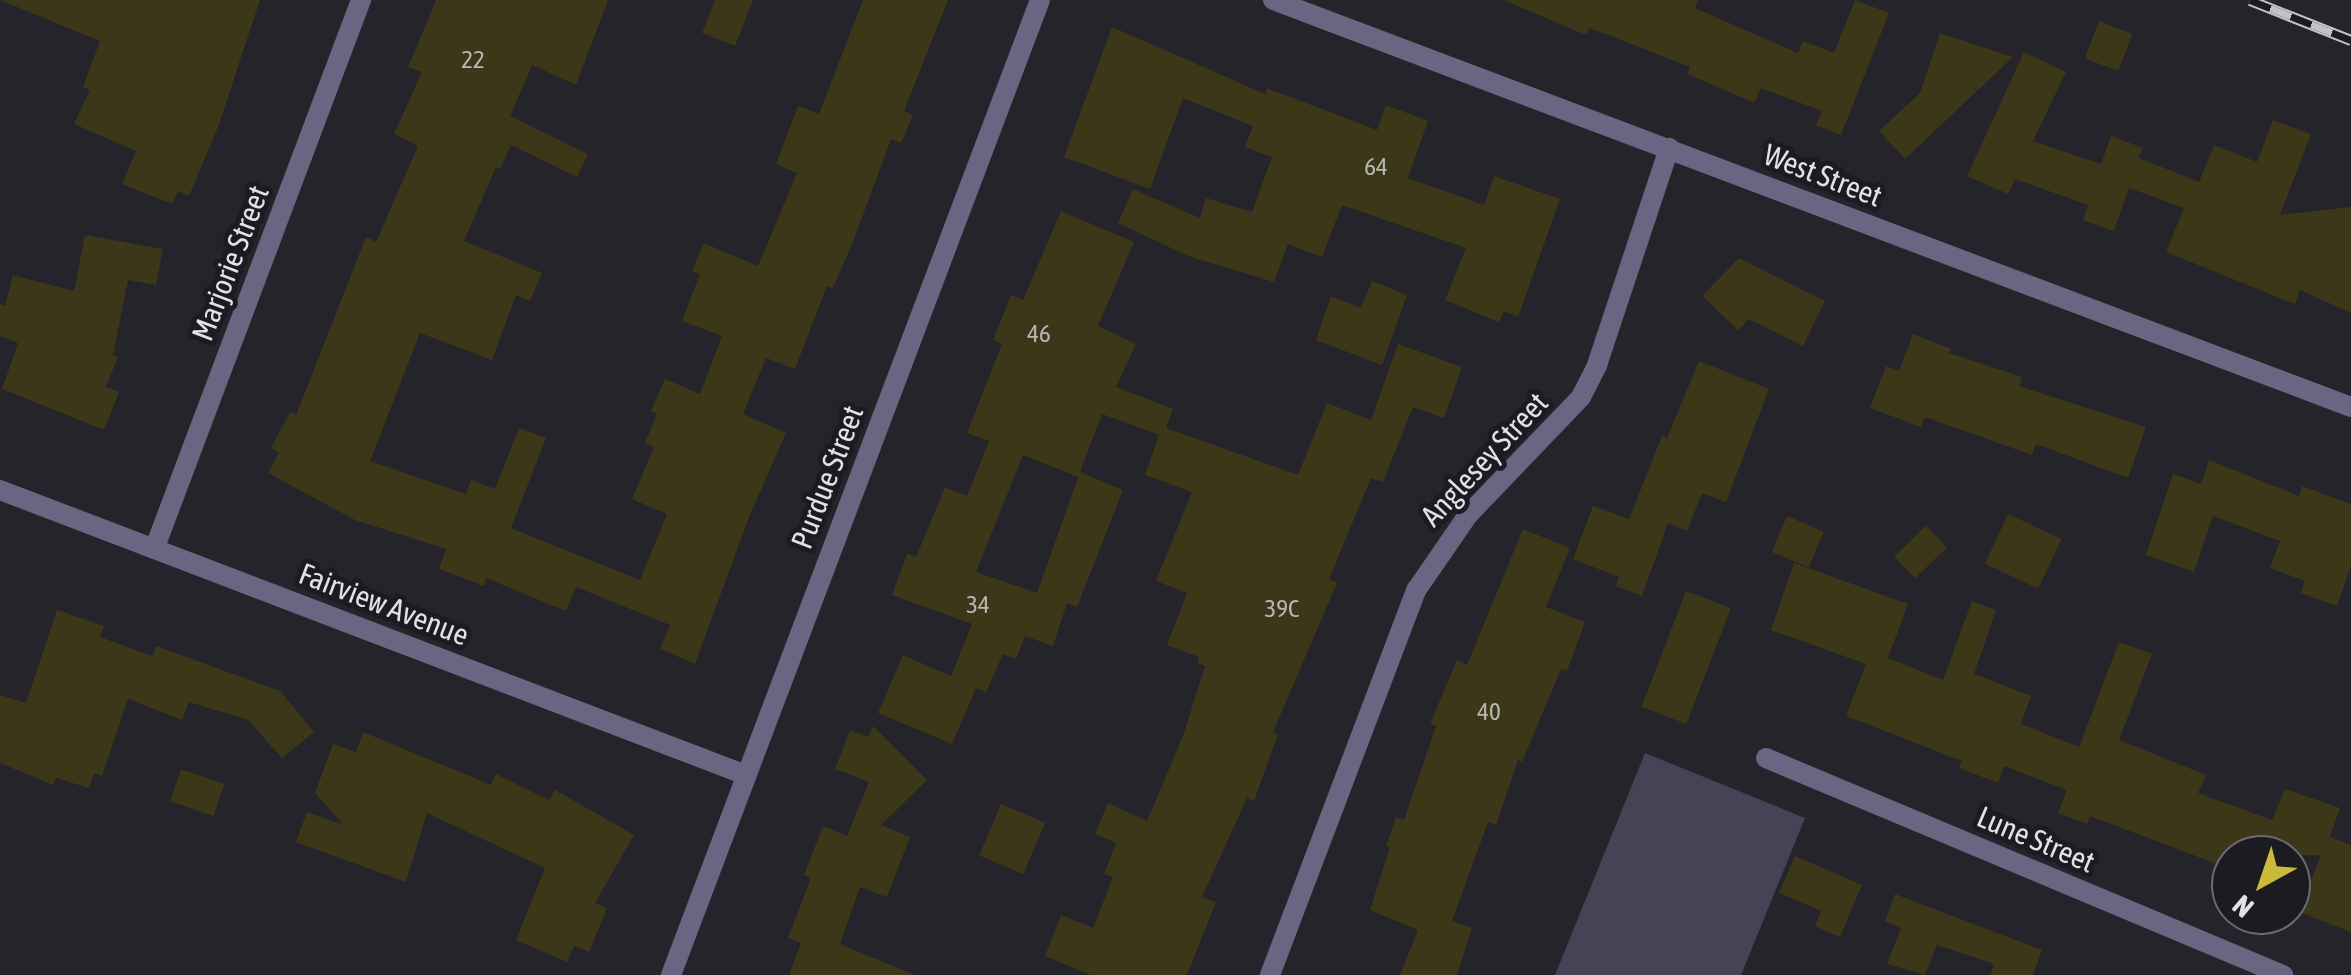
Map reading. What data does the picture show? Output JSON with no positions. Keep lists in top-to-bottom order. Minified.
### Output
{"streets":{"street":["West Street","Marjorie Street","Anglesey Street","Purdue Street","Fairview Avenue","Lune Street"]},"crossings":[["West Street","Anglesey Street"],["Marjorie Street","Fairview Avenue"],["Purdue Street","Fairview Avenue"]],"house_numbers":["22","64","46","34","39C","40"],"north":"bottom left"}
